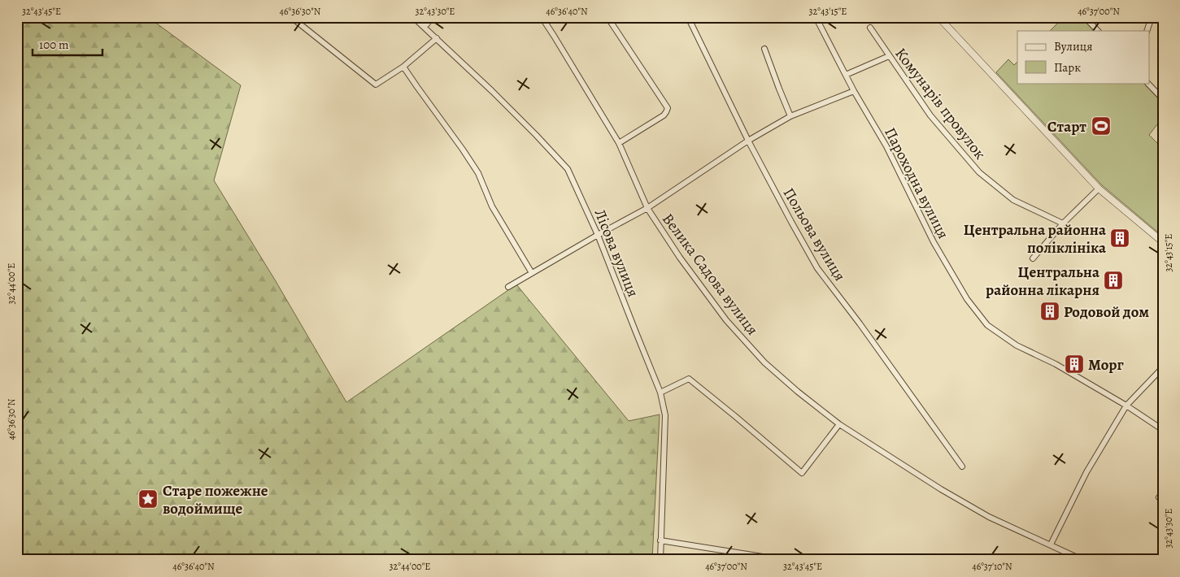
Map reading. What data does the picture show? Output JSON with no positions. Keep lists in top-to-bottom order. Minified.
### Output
{"streets":{"street":["Комунарів провулок","Пароходна вулиця","Польова вулиця","Лісова вулиця","Велика Садова вулиця"]},"places":{"sports":["Старт"],"building":["Центральна районна поліклініка","Центральна районна лікарня","Родовой дом","Морг"],"place":["Старе пожежне водоймище"]},"legend":["Вулиця","Парк"],"scale_bar":"100 m","coordinates":["32°43'45\"E","46°36'30\"N","32°43'30\"E","46°36'40\"N","32°43'15\"E","46°37'00\"N","32°44'00\"E","46°37'10\"N"]}
